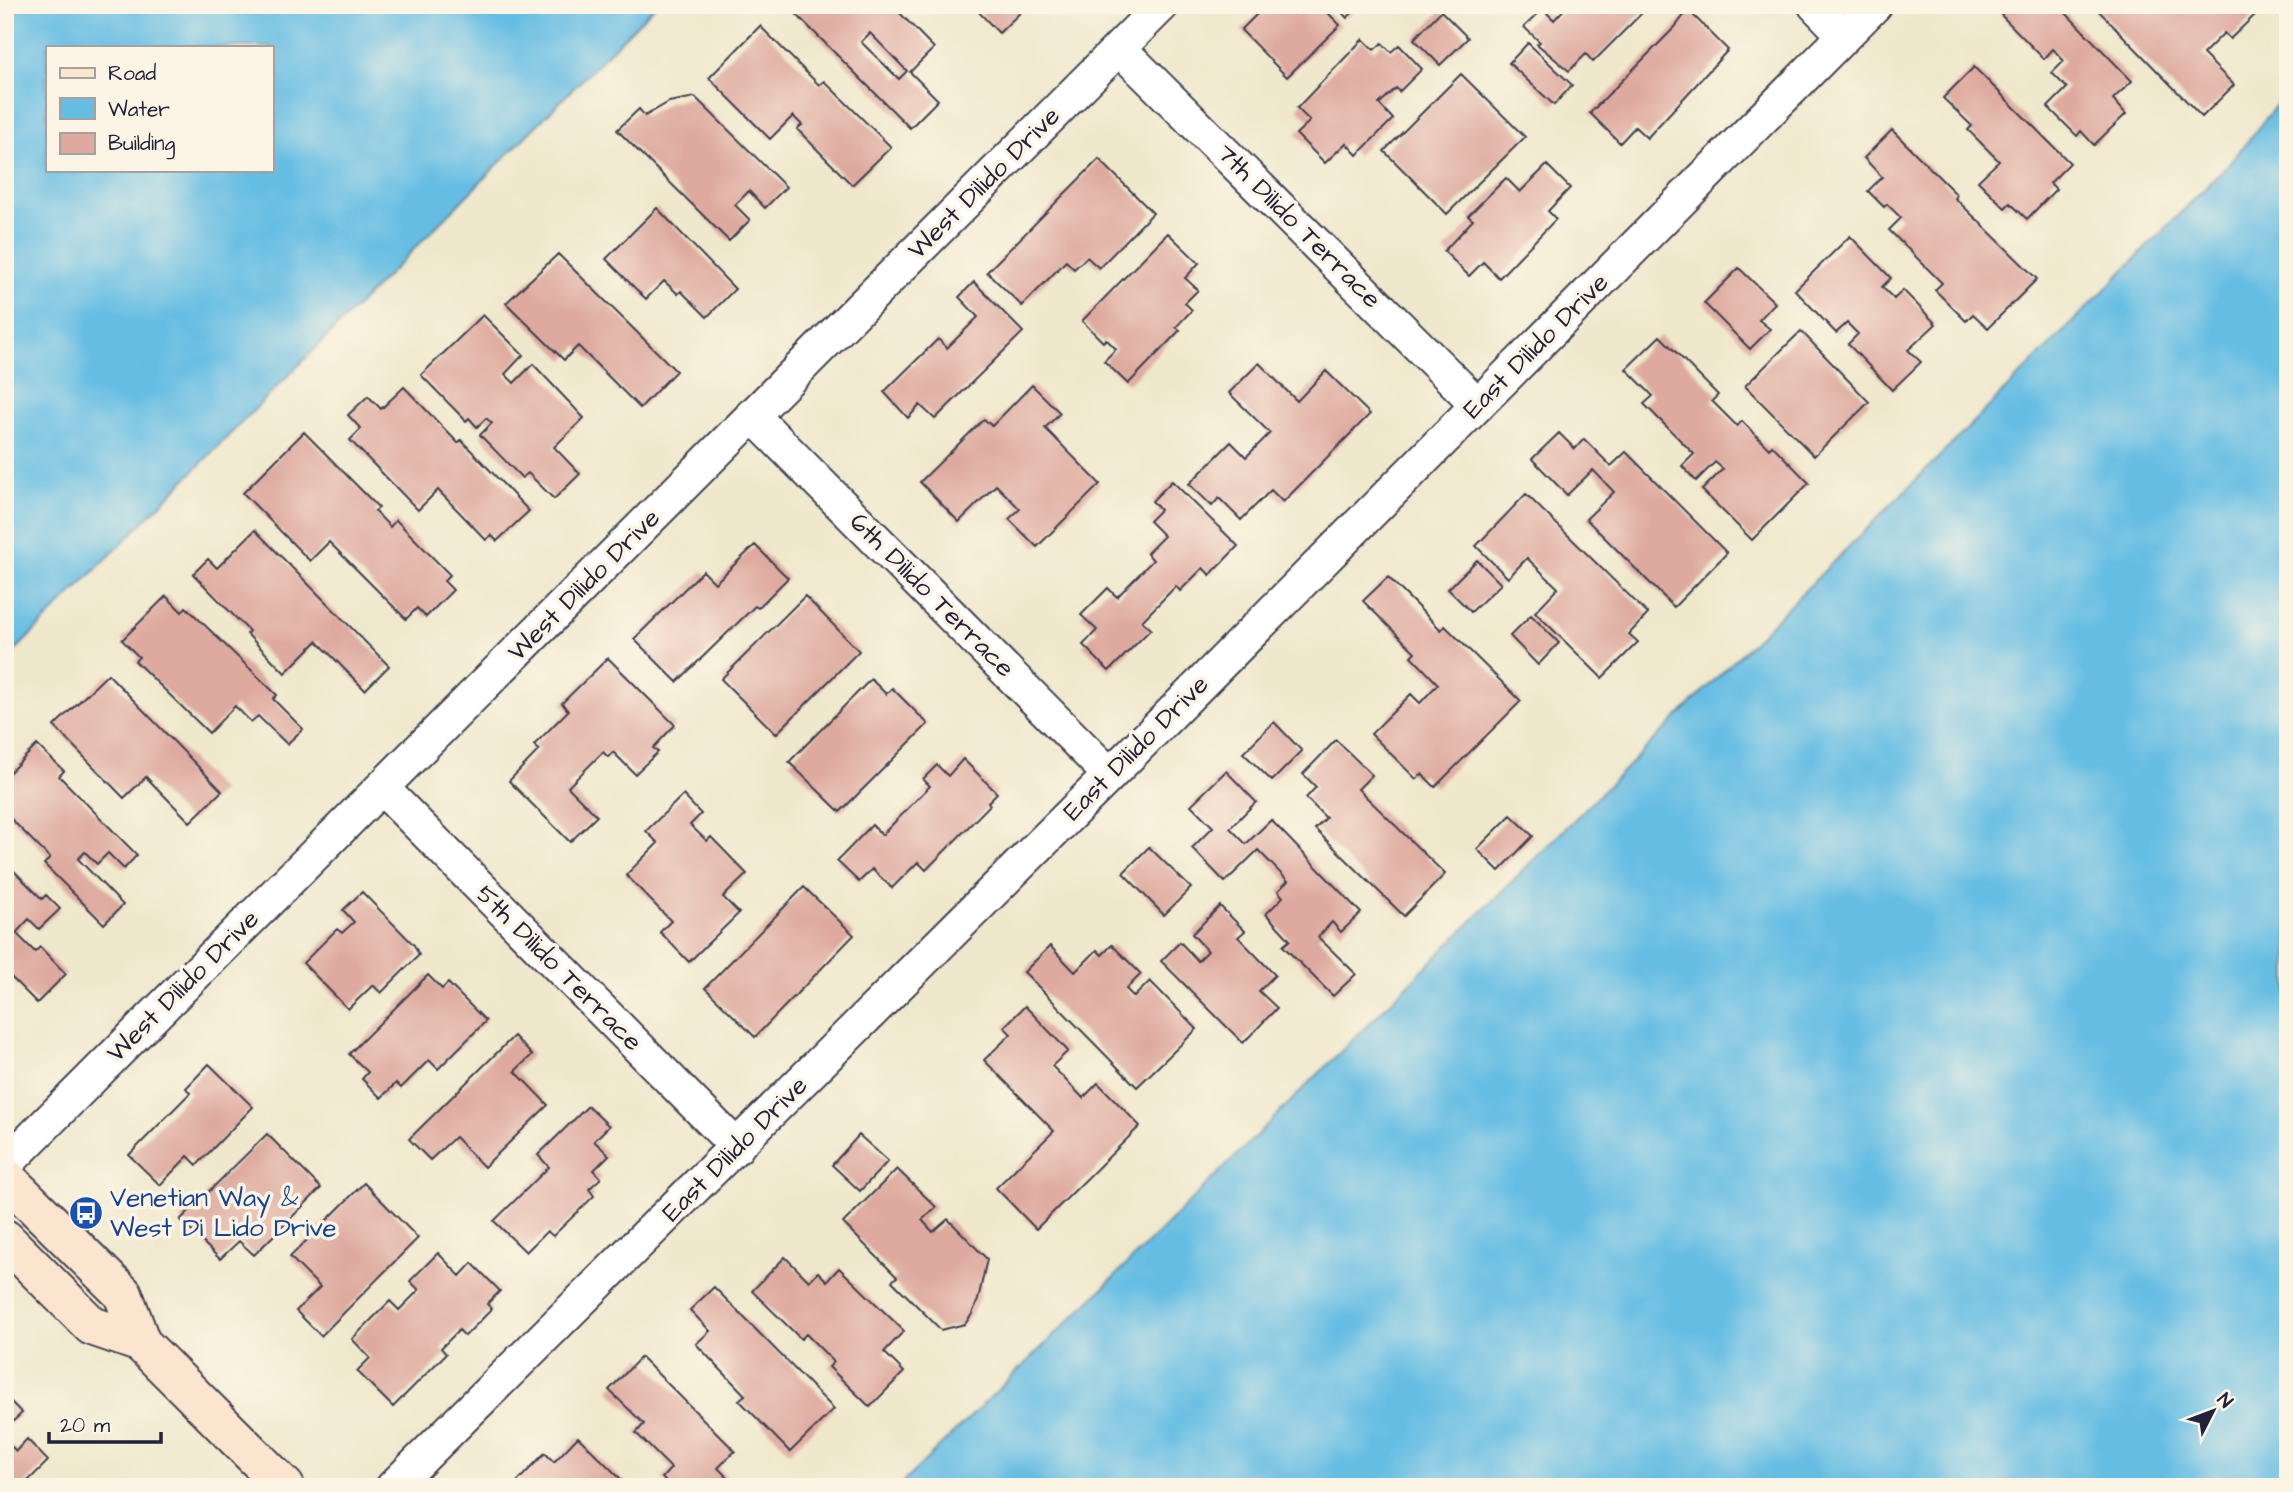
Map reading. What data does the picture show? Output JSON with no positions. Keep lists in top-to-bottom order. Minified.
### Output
{"streets":{"street":["West Dilido Drive","7th Dilido Terrace","East Dilido Drive","6th Dilido Terrace","5th Dilido Terrace"]},"crossings":[["West Dilido Drive","7th Dilido Terrace"],["West Dilido Drive","6th Dilido Terrace"],["West Dilido Drive","5th Dilido Terrace"],["7th Dilido Terrace","East Dilido Drive"],["East Dilido Drive","6th Dilido Terrace"],["East Dilido Drive","5th Dilido Terrace"]],"places":{"bus stop":["Venetian Way & West Di Lido Drive"]},"legend":["Road","Water","Building"],"scale_bar":"20 m","north":"top right"}
